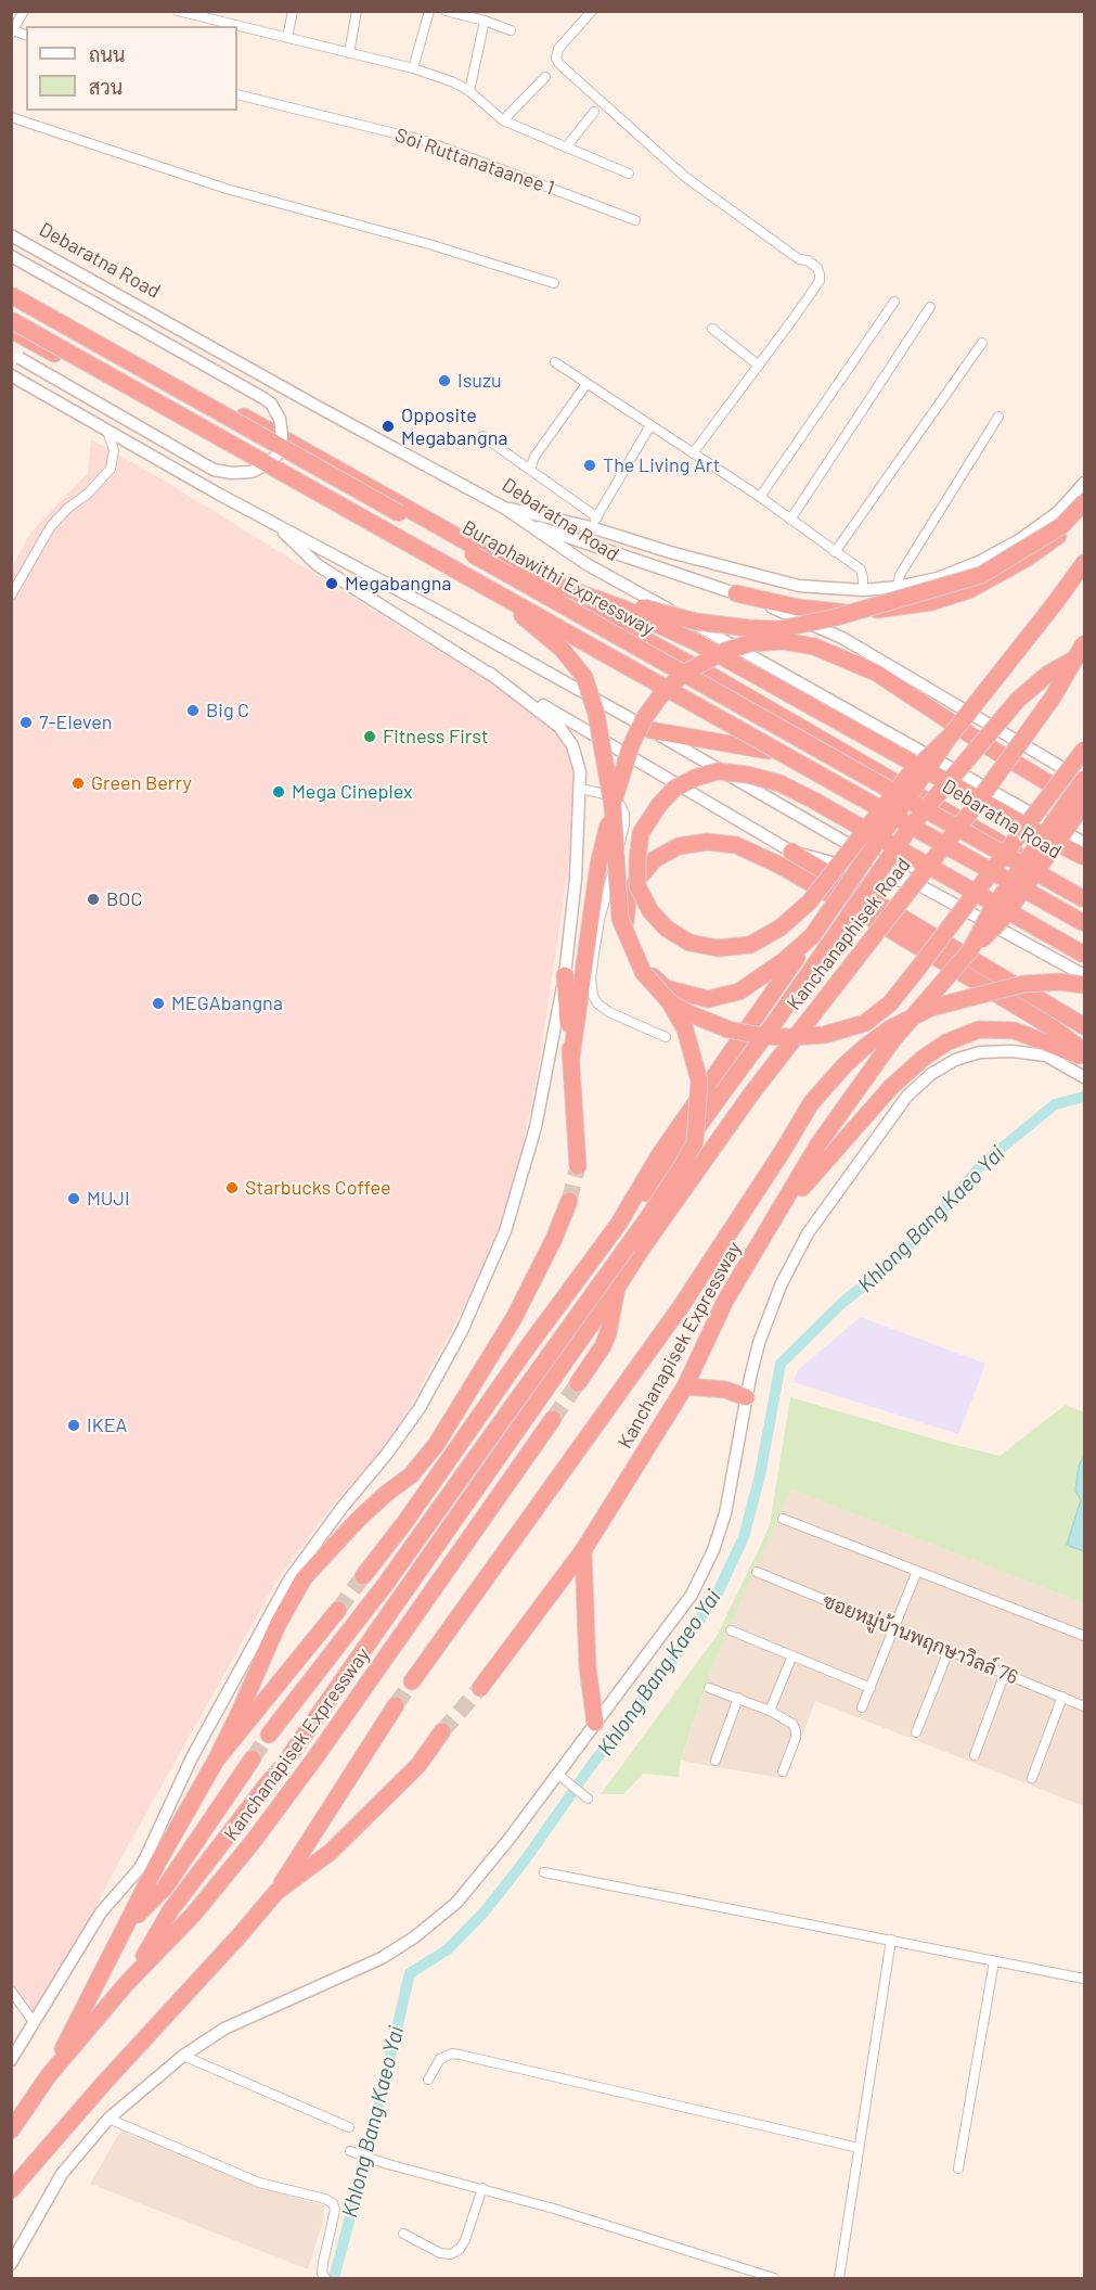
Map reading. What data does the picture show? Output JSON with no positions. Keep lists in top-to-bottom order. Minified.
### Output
{"streets":{"highway":["Debaratna Road","Buraphawithi Expressway","Kanchanaphisek Road","Kanchanapisek Expressway"],"street":["Soi Ruttanataanee 1","ซอยหมู่บ้านพฤกษาวิลล์ 76"]},"water":["Khlong Bang Kaeo Yai"],"places":["Isuzu","Opposite Megabangna","The Living Art","Megabangna","Big C","7-Eleven","Fitness First","Green Berry","Mega Cineplex","BOC","MEGAbangna","Starbucks Coffee","MUJI","IKEA"],"legend":["ถนน","สวน"]}
